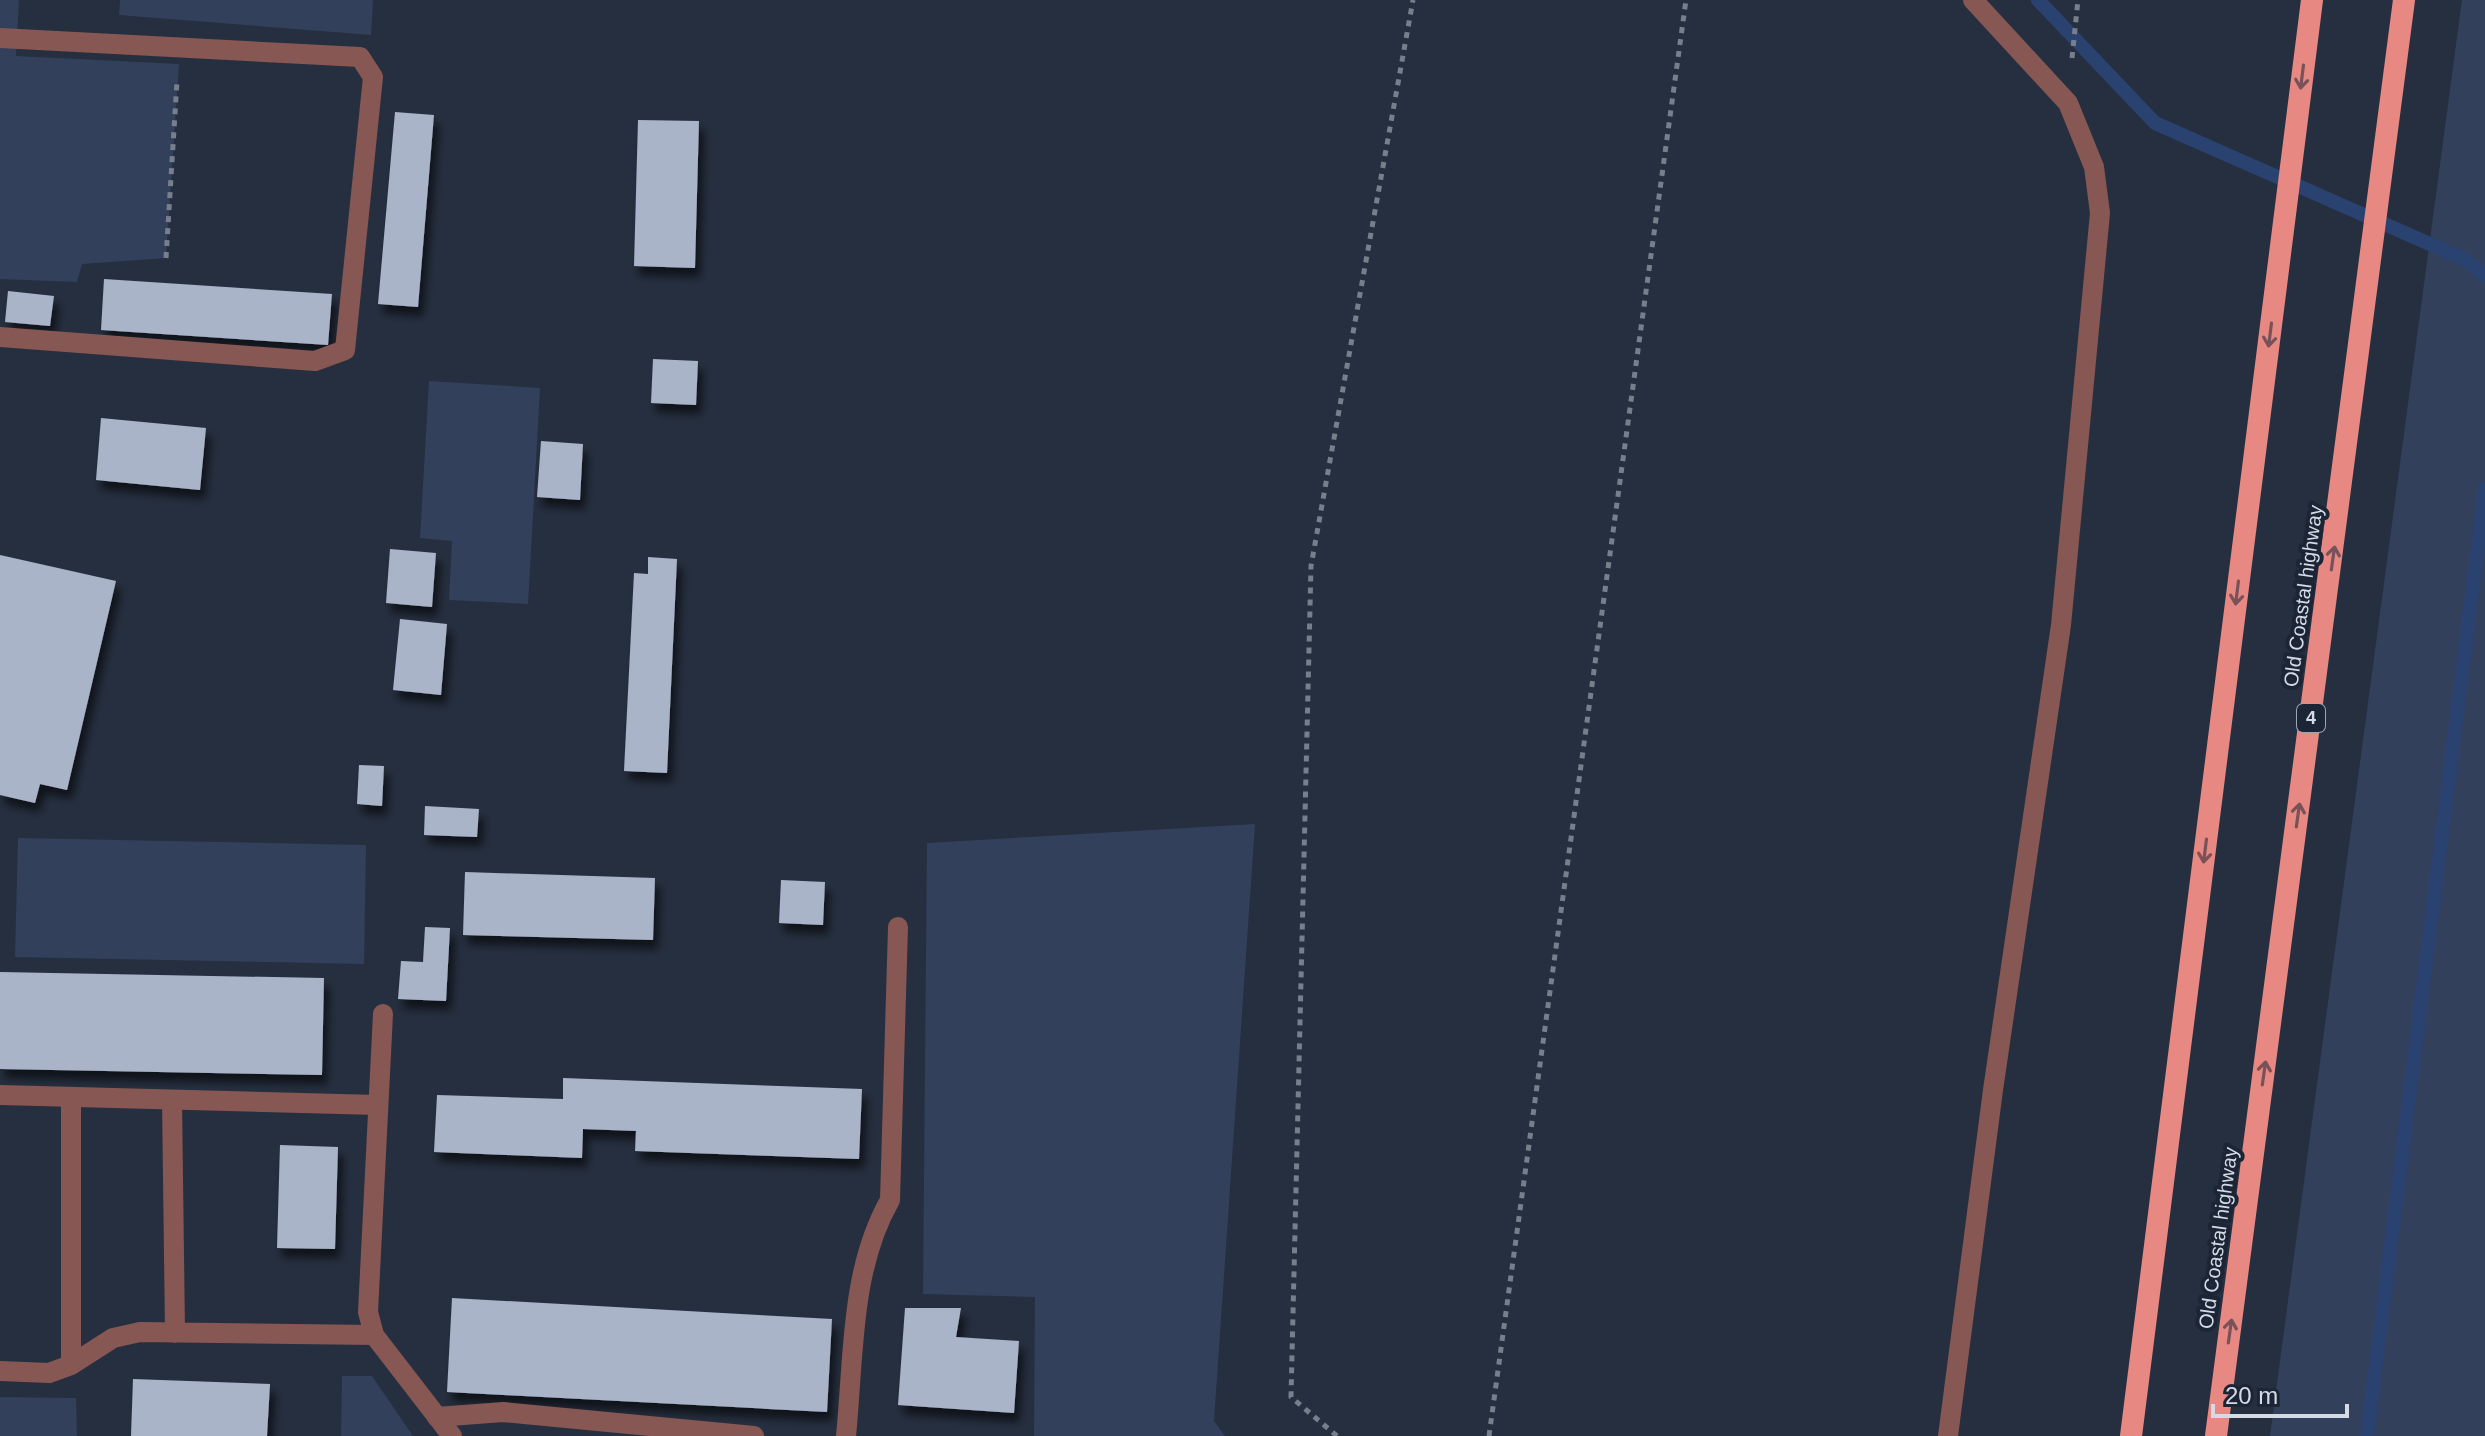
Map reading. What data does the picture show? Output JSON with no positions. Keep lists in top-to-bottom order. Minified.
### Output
{"streets":{"highway":["Old Coastal highway","4"]},"scale_bar":"20 m"}
